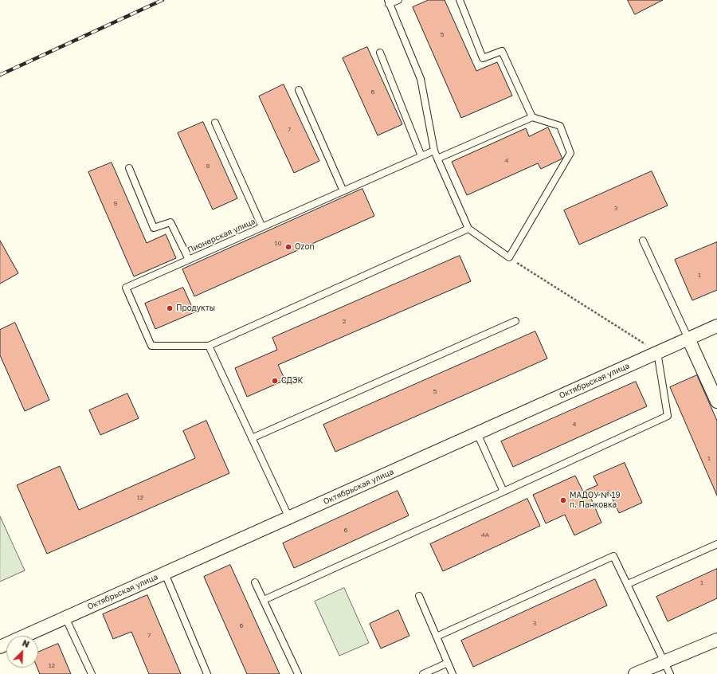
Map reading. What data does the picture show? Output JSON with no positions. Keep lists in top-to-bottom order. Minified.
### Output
{"streets":{"street":["Октябрьская улица"],"lane":["Пионерская улица"]},"places":["Ozon","Продукты","СДЭК","МАДОУ № 19 п. Панковка"],"house_numbers":["5","6","7","4","8","9","3","10","1","2","5","4","1","12","6","4А","1","3","6","7","12"],"north":"top right"}
